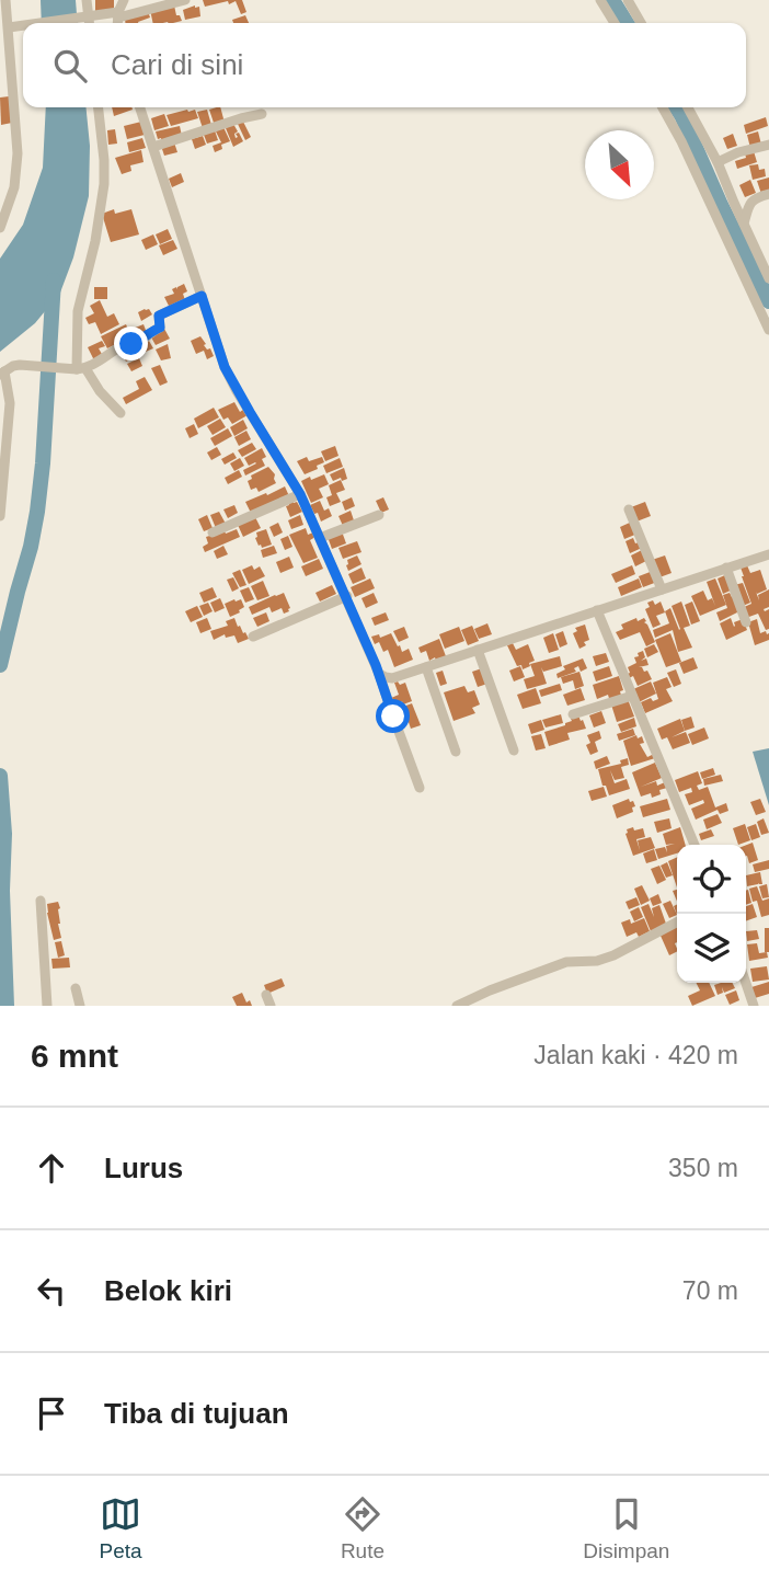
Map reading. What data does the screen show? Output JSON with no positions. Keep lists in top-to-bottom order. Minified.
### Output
{"north":"bottom right","page":{"search":"Cari di sini","heading":["6 mnt","Jalan kaki · 420 m"],"list":[["Lurus","350 m"],["Belok kiri","70 m"],"Tiba di tujuan"],"nav":["Peta","Rute","Disimpan"]}}
